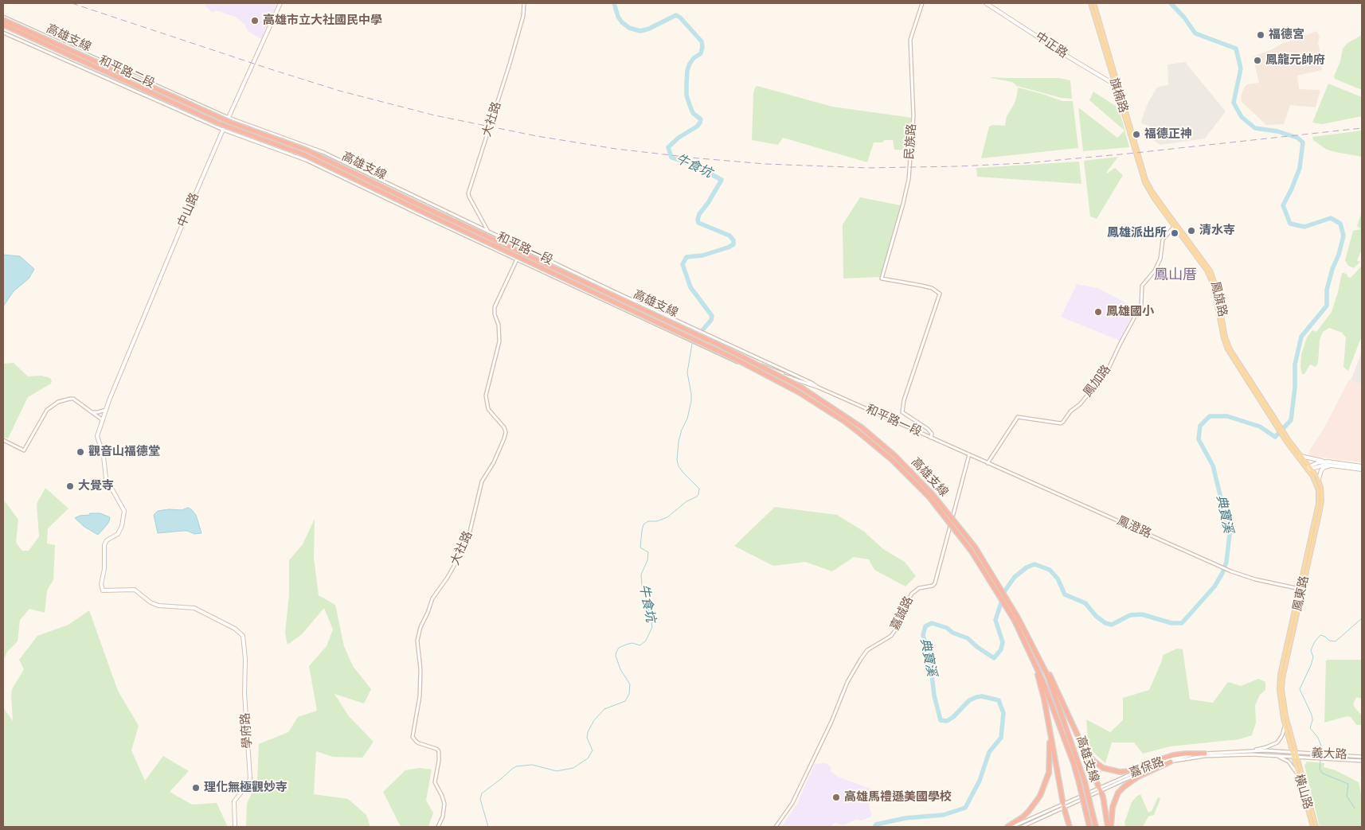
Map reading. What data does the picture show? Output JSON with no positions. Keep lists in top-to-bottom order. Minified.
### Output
{"streets":{"highway":["高雄支線"],"main road":["中正路","旗楠路","中山路","鳳旗路","鳳東路","學府路","橫山路"],"street":["和平路二段","大社路","民族路","和平路一段","鳳加路","鳳澄路","嘉誠路","義大路","嘉保路"]},"crossings":[["中正路","旗楠路"],["和平路二段","中山路"],["和平路二段","和平路一段"],["旗楠路","鳳旗路"],["大社路","和平路一段"],["民族路","和平路一段"],["中山路","和平路一段"],["中山路","學府路"],["和平路一段","鳳澄路"],["和平路一段","嘉誠路"],["鳳旗路","鳳加路"],["鳳旗路","鳳東路"],["鳳加路","鳳澄路"],["鳳澄路","鳳東路"],["鳳澄路","嘉誠路"],["鳳東路","義大路"],["鳳東路","嘉保路"],["鳳東路","橫山路"],["義大路","嘉保路"],["義大路","橫山路"],["嘉保路","橫山路"]],"districts":["鳳山厝"],"water":["牛食坑","典寶溪"],"places":["高雄市立大社國民中學","福德宮","鳳龍元帥府","福德正神","清水寺","鳳雄派出所","鳳雄國小","觀音山福德堂","大覺寺","理化無極觀妙寺","高雄馬禮遜美國學校"]}
